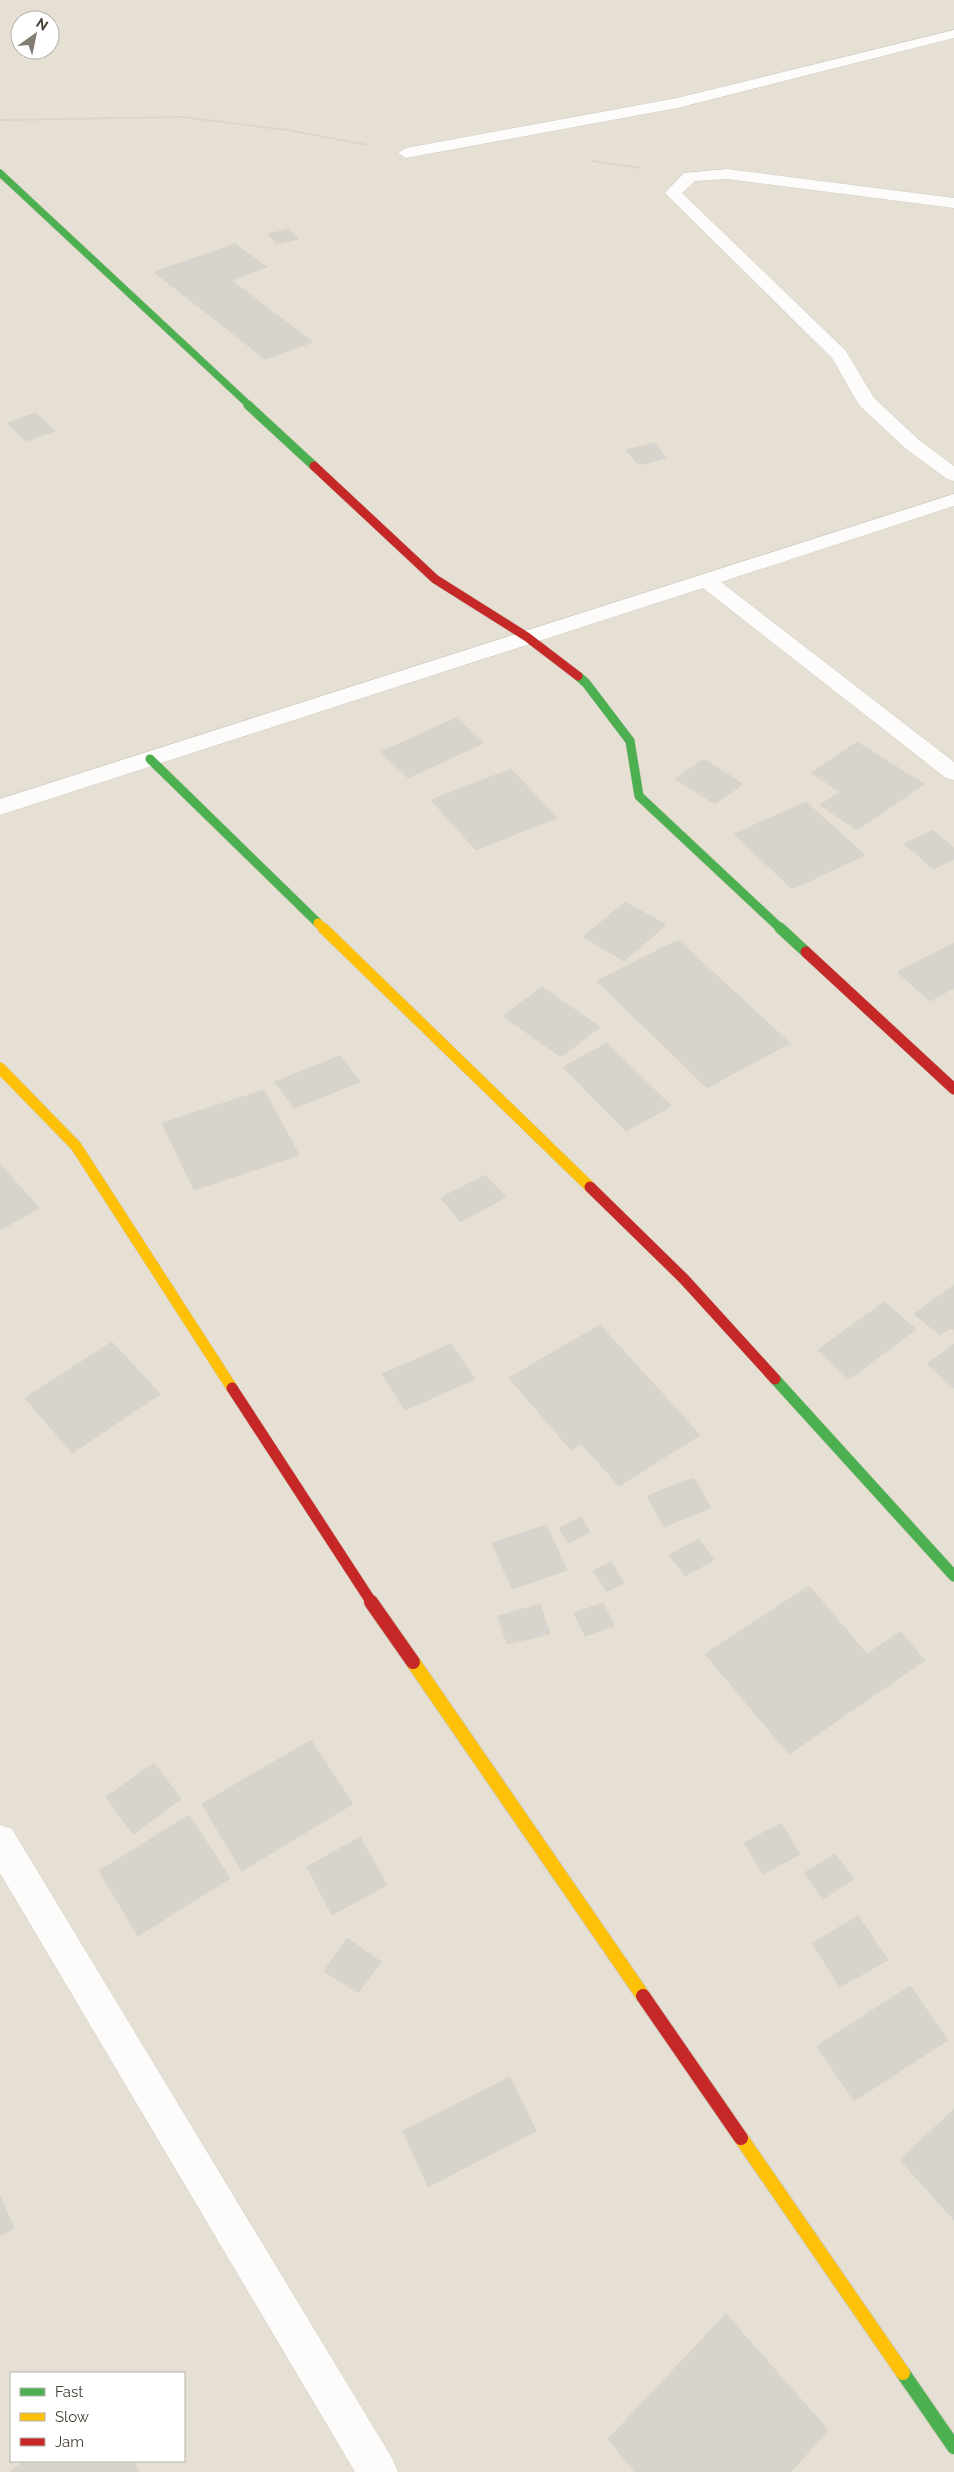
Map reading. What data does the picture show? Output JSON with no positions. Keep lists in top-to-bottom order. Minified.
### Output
{"legend":["Fast","Slow","Jam"],"north":"top right"}
